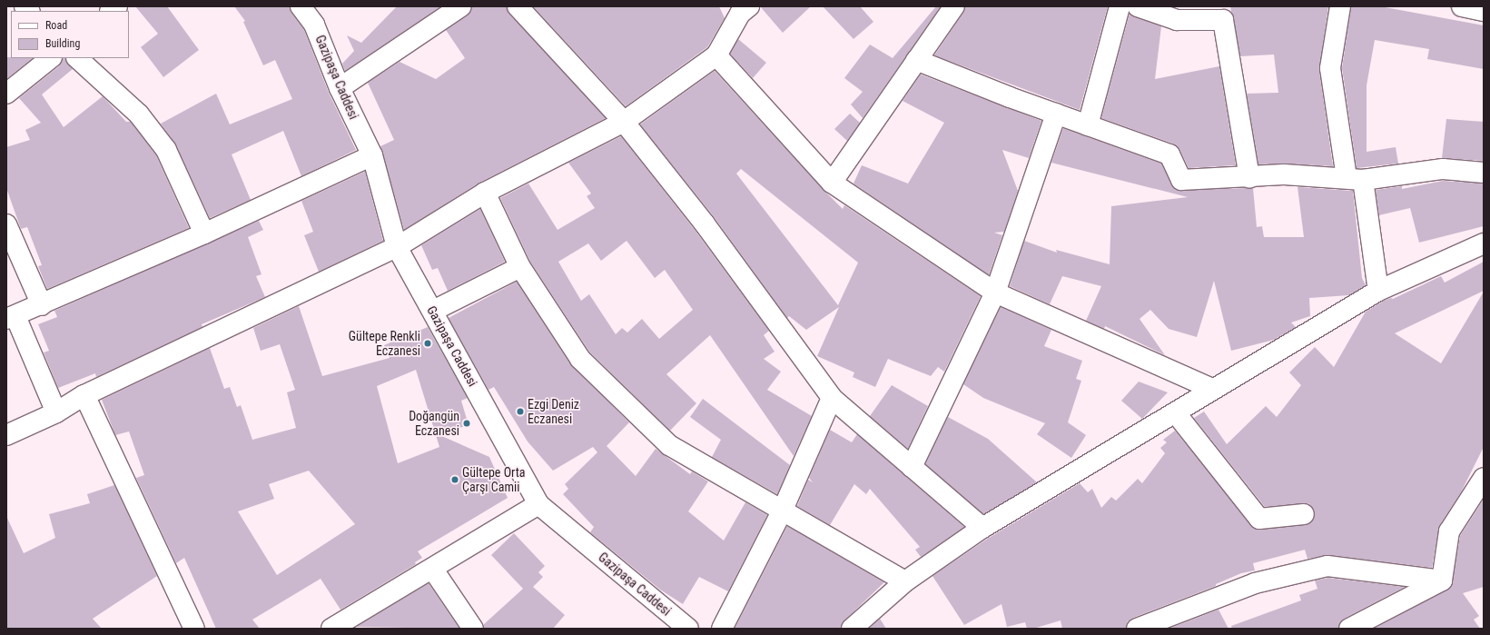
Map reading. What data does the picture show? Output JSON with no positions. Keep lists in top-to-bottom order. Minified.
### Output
{"streets":{"street":["Gazipaşa Caddesi"]},"places":["Gültepe Renkli Eczanesi","Ezgi Deniz Eczanesi","Doğangün Eczanesi","Gültepe Orta Çarşı Camii"],"legend":["Road","Building"]}
